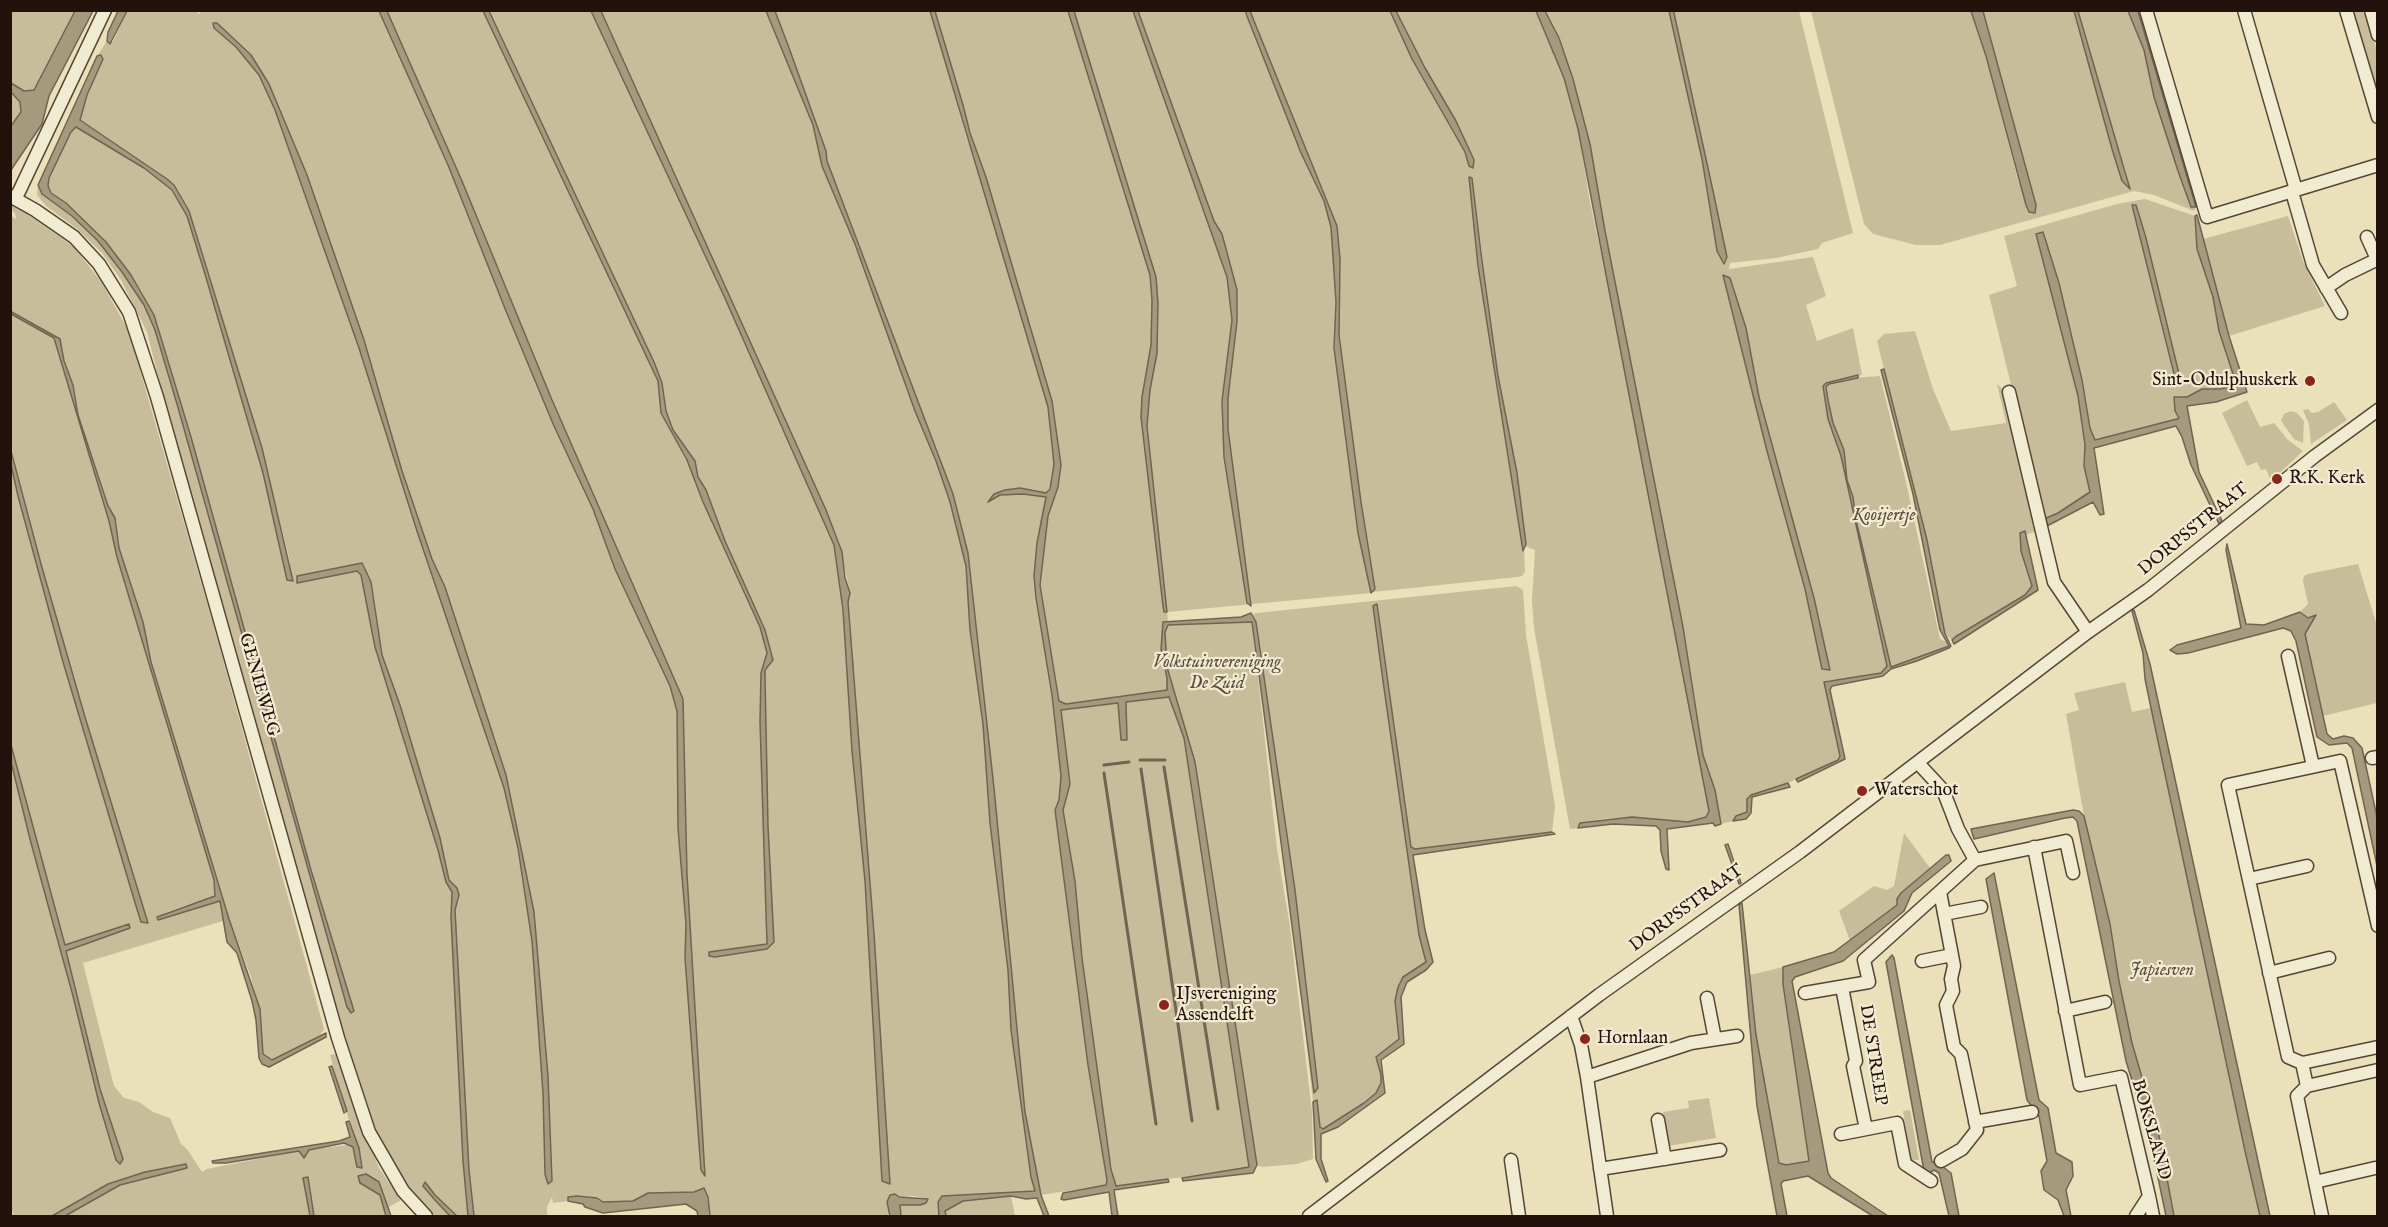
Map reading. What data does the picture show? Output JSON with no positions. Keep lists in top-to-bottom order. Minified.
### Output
{"streets":{"street":["DORPSSTRAAT","GENIEWEG","DE STREEP","BOKSLAND"]},"parks":["Kooijertje","Volkstuinvereniging De Zuid","Japiesven"],"places":["Sint-Odulphuskerk","R.K. Kerk","Waterschot","IJsvereniging Assendelft","Hornlaan"]}
